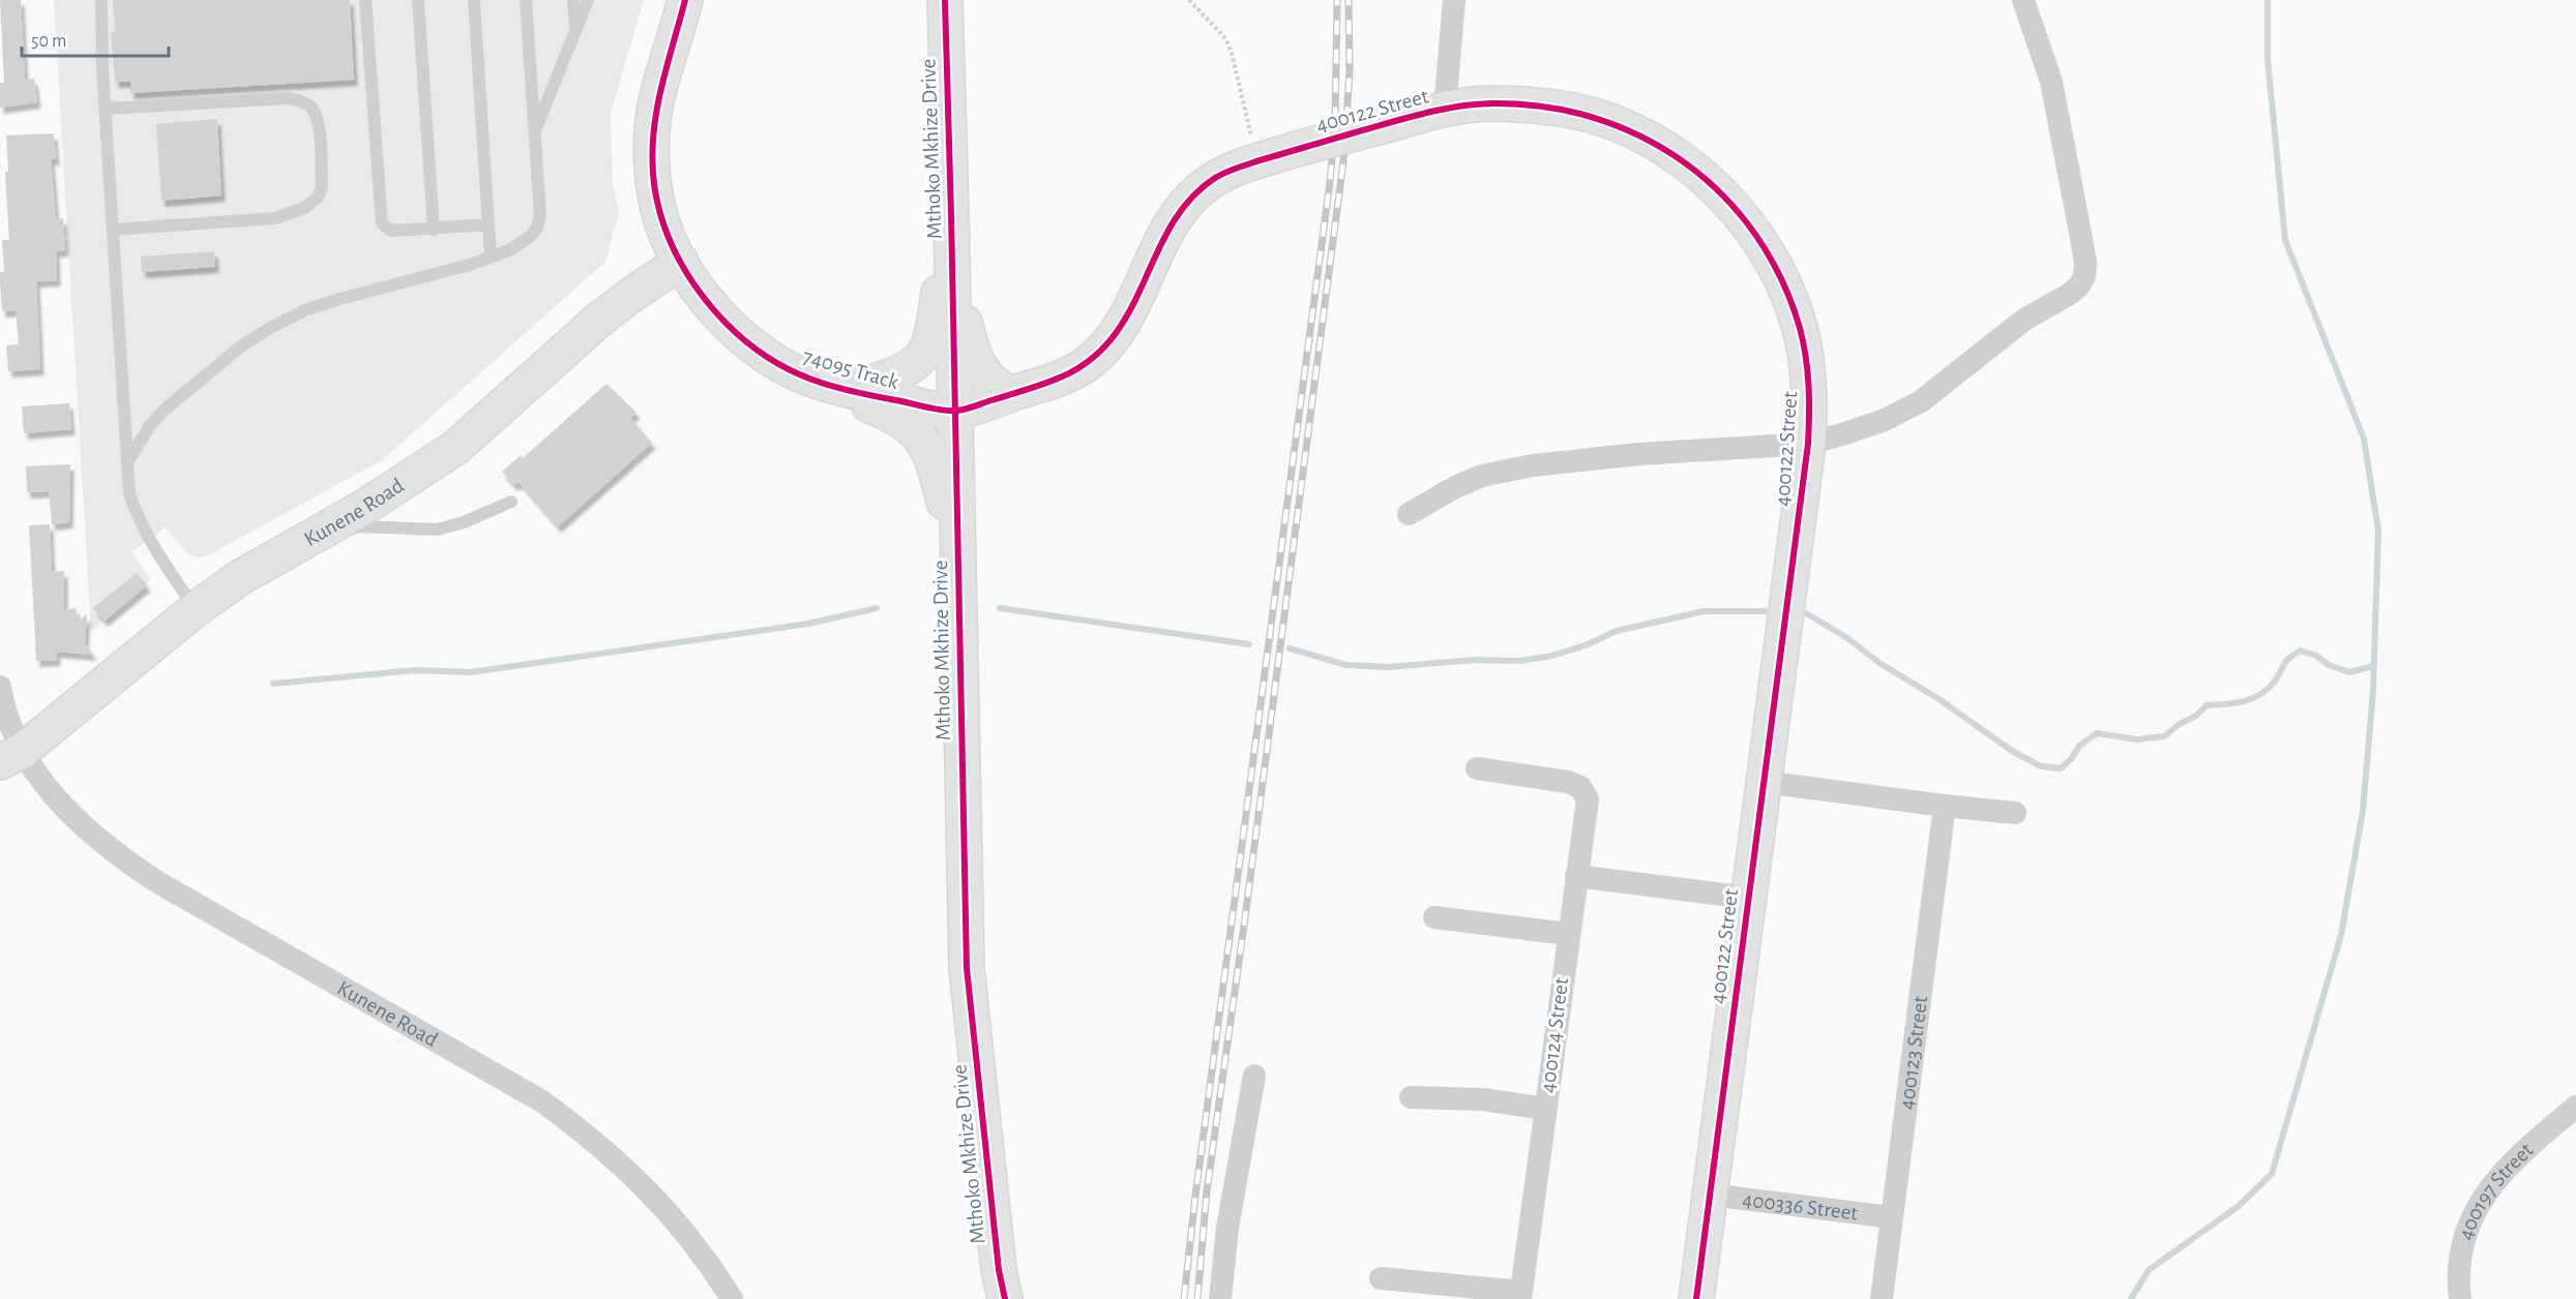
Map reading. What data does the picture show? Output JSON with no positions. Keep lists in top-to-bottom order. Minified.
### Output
{"streets":{"street":["400122 Street","Mthoko Mkhize Drive","74095 Track","Kunene Road","400124 Street","400123 Street","400197 Street","400336 Street"]},"crossings":[["400122 Street","Mthoko Mkhize Drive"],["400122 Street","74095 Track"],["400122 Street","400336 Street"],["Mthoko Mkhize Drive","74095 Track"],["74095 Track","Kunene Road"],["400123 Street","400336 Street"]],"scale_bar":"50 m"}
